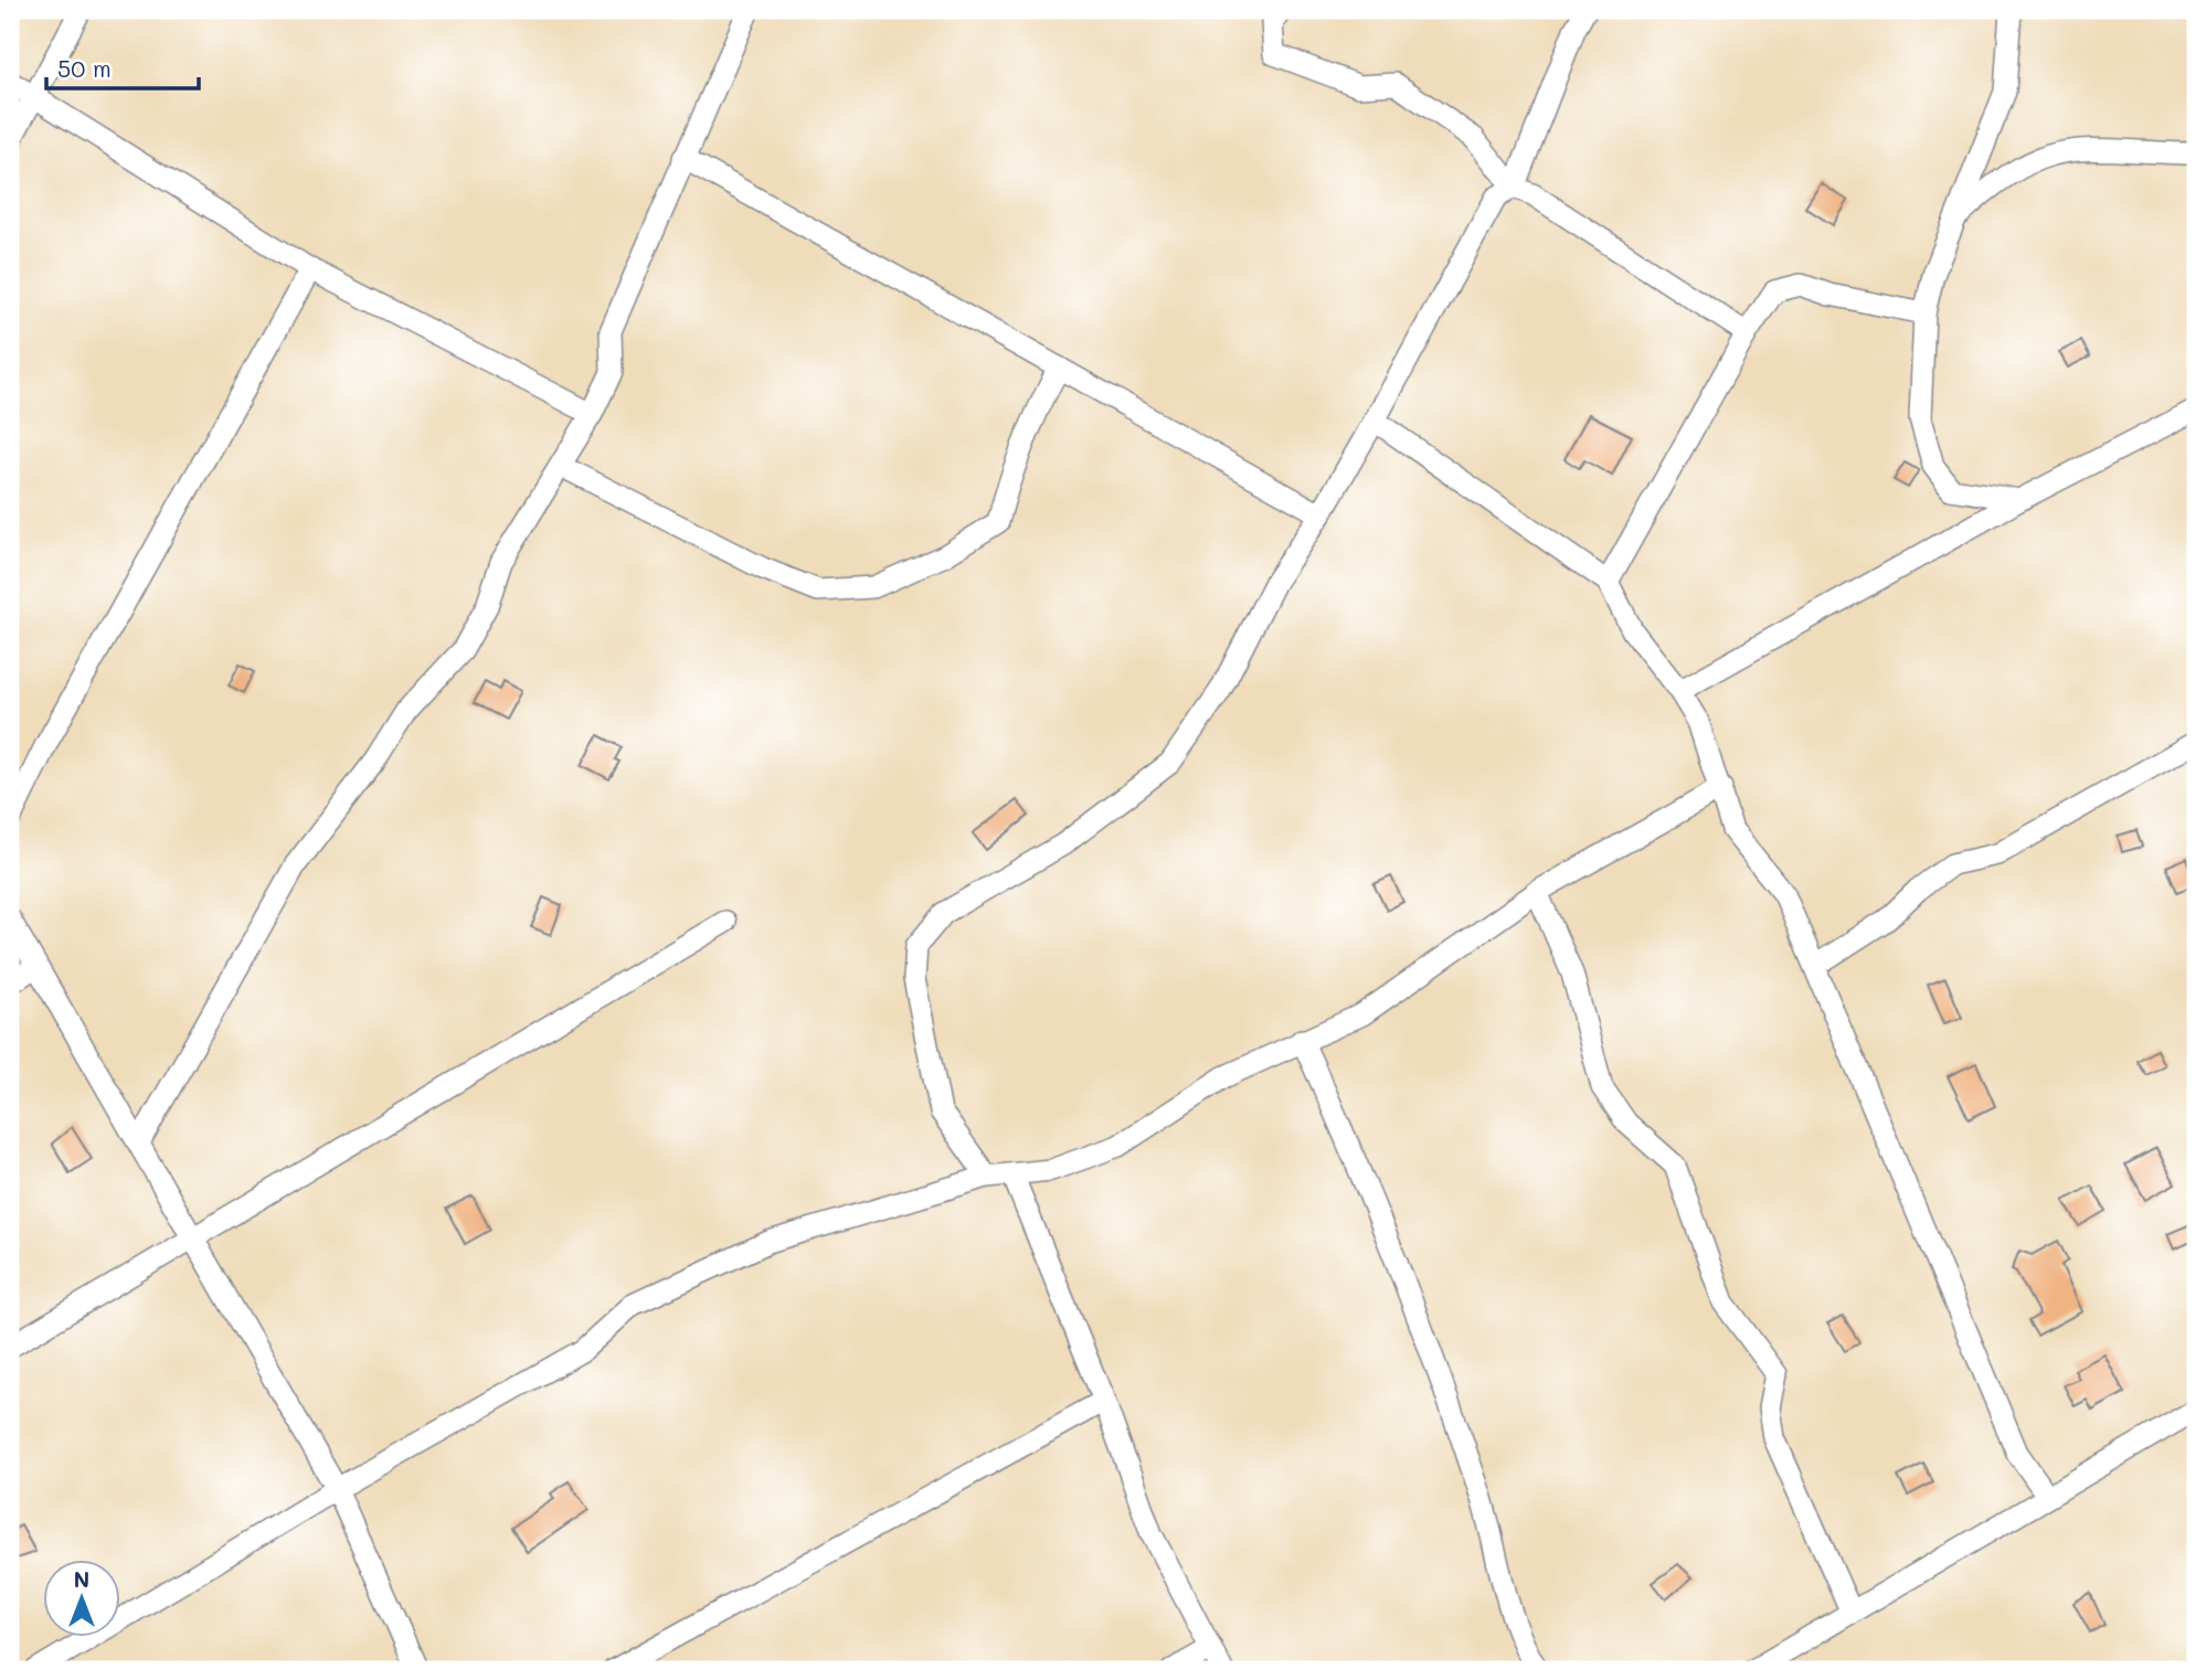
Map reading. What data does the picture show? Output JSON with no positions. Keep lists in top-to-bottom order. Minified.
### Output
{"scale_bar":"50 m","north":"top"}
